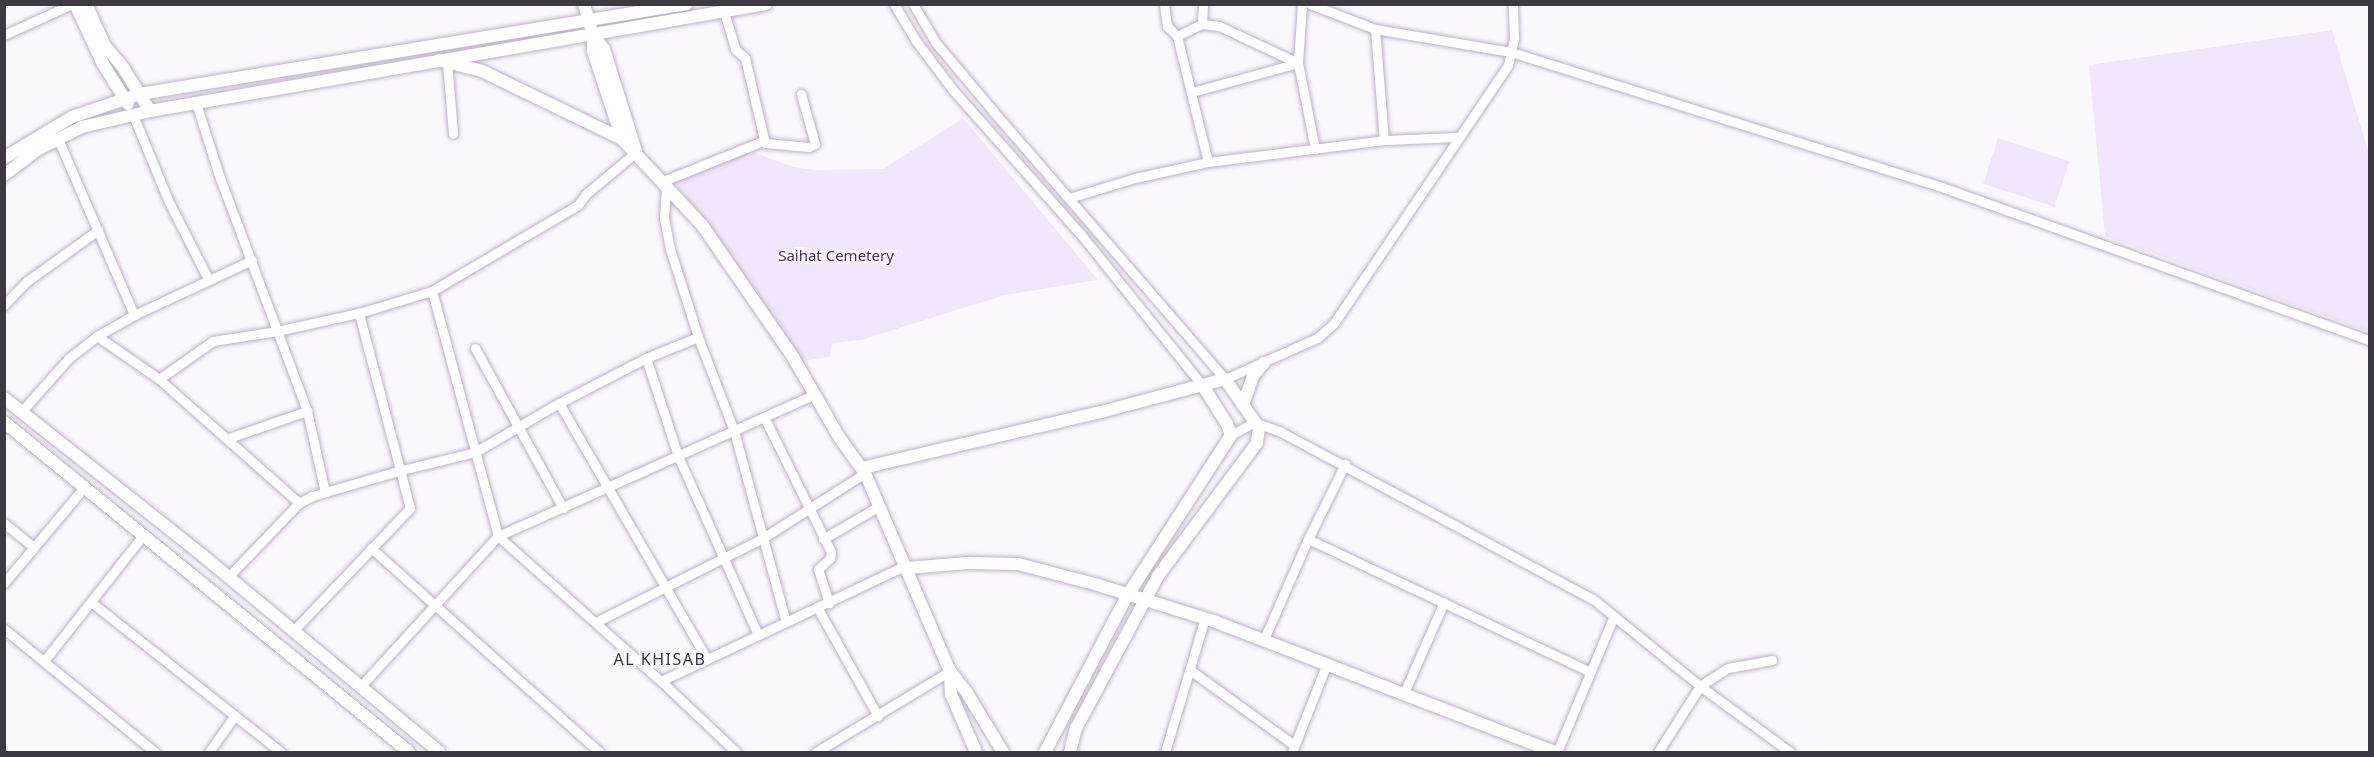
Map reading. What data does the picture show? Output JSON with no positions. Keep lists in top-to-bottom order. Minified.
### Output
{"districts":["AL KHISAB"],"parks":["Saihat Cemetery"]}
